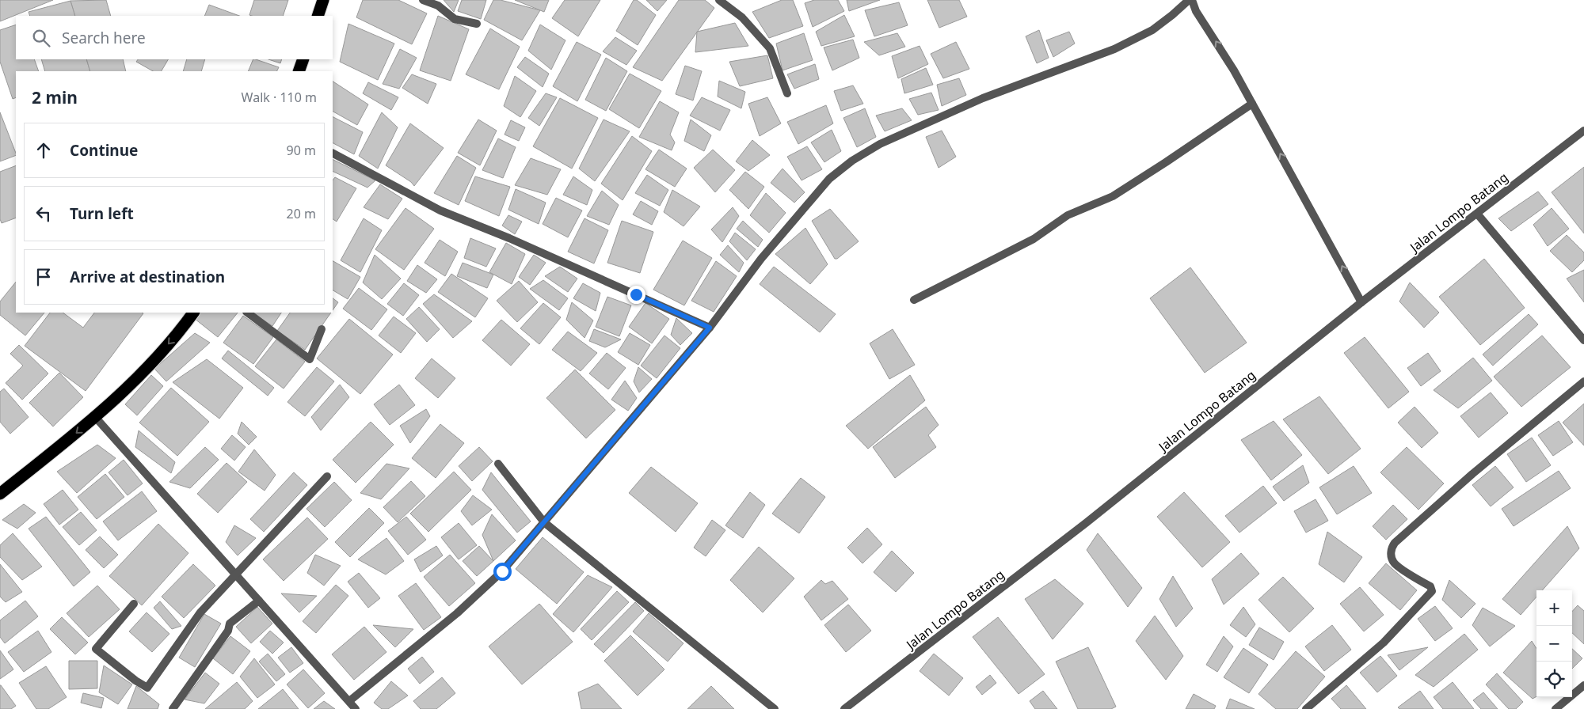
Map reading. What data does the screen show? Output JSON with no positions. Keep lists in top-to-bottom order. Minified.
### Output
{"streets":{"street":["Jalan Lompo Batang"]},"page":{"search":"Search here","heading":["2 min","Walk · 110 m"],"list":[["Continue","90 m"],["Turn left","20 m"],"Arrive at destination"],"map_buttons":["+","−"]}}
